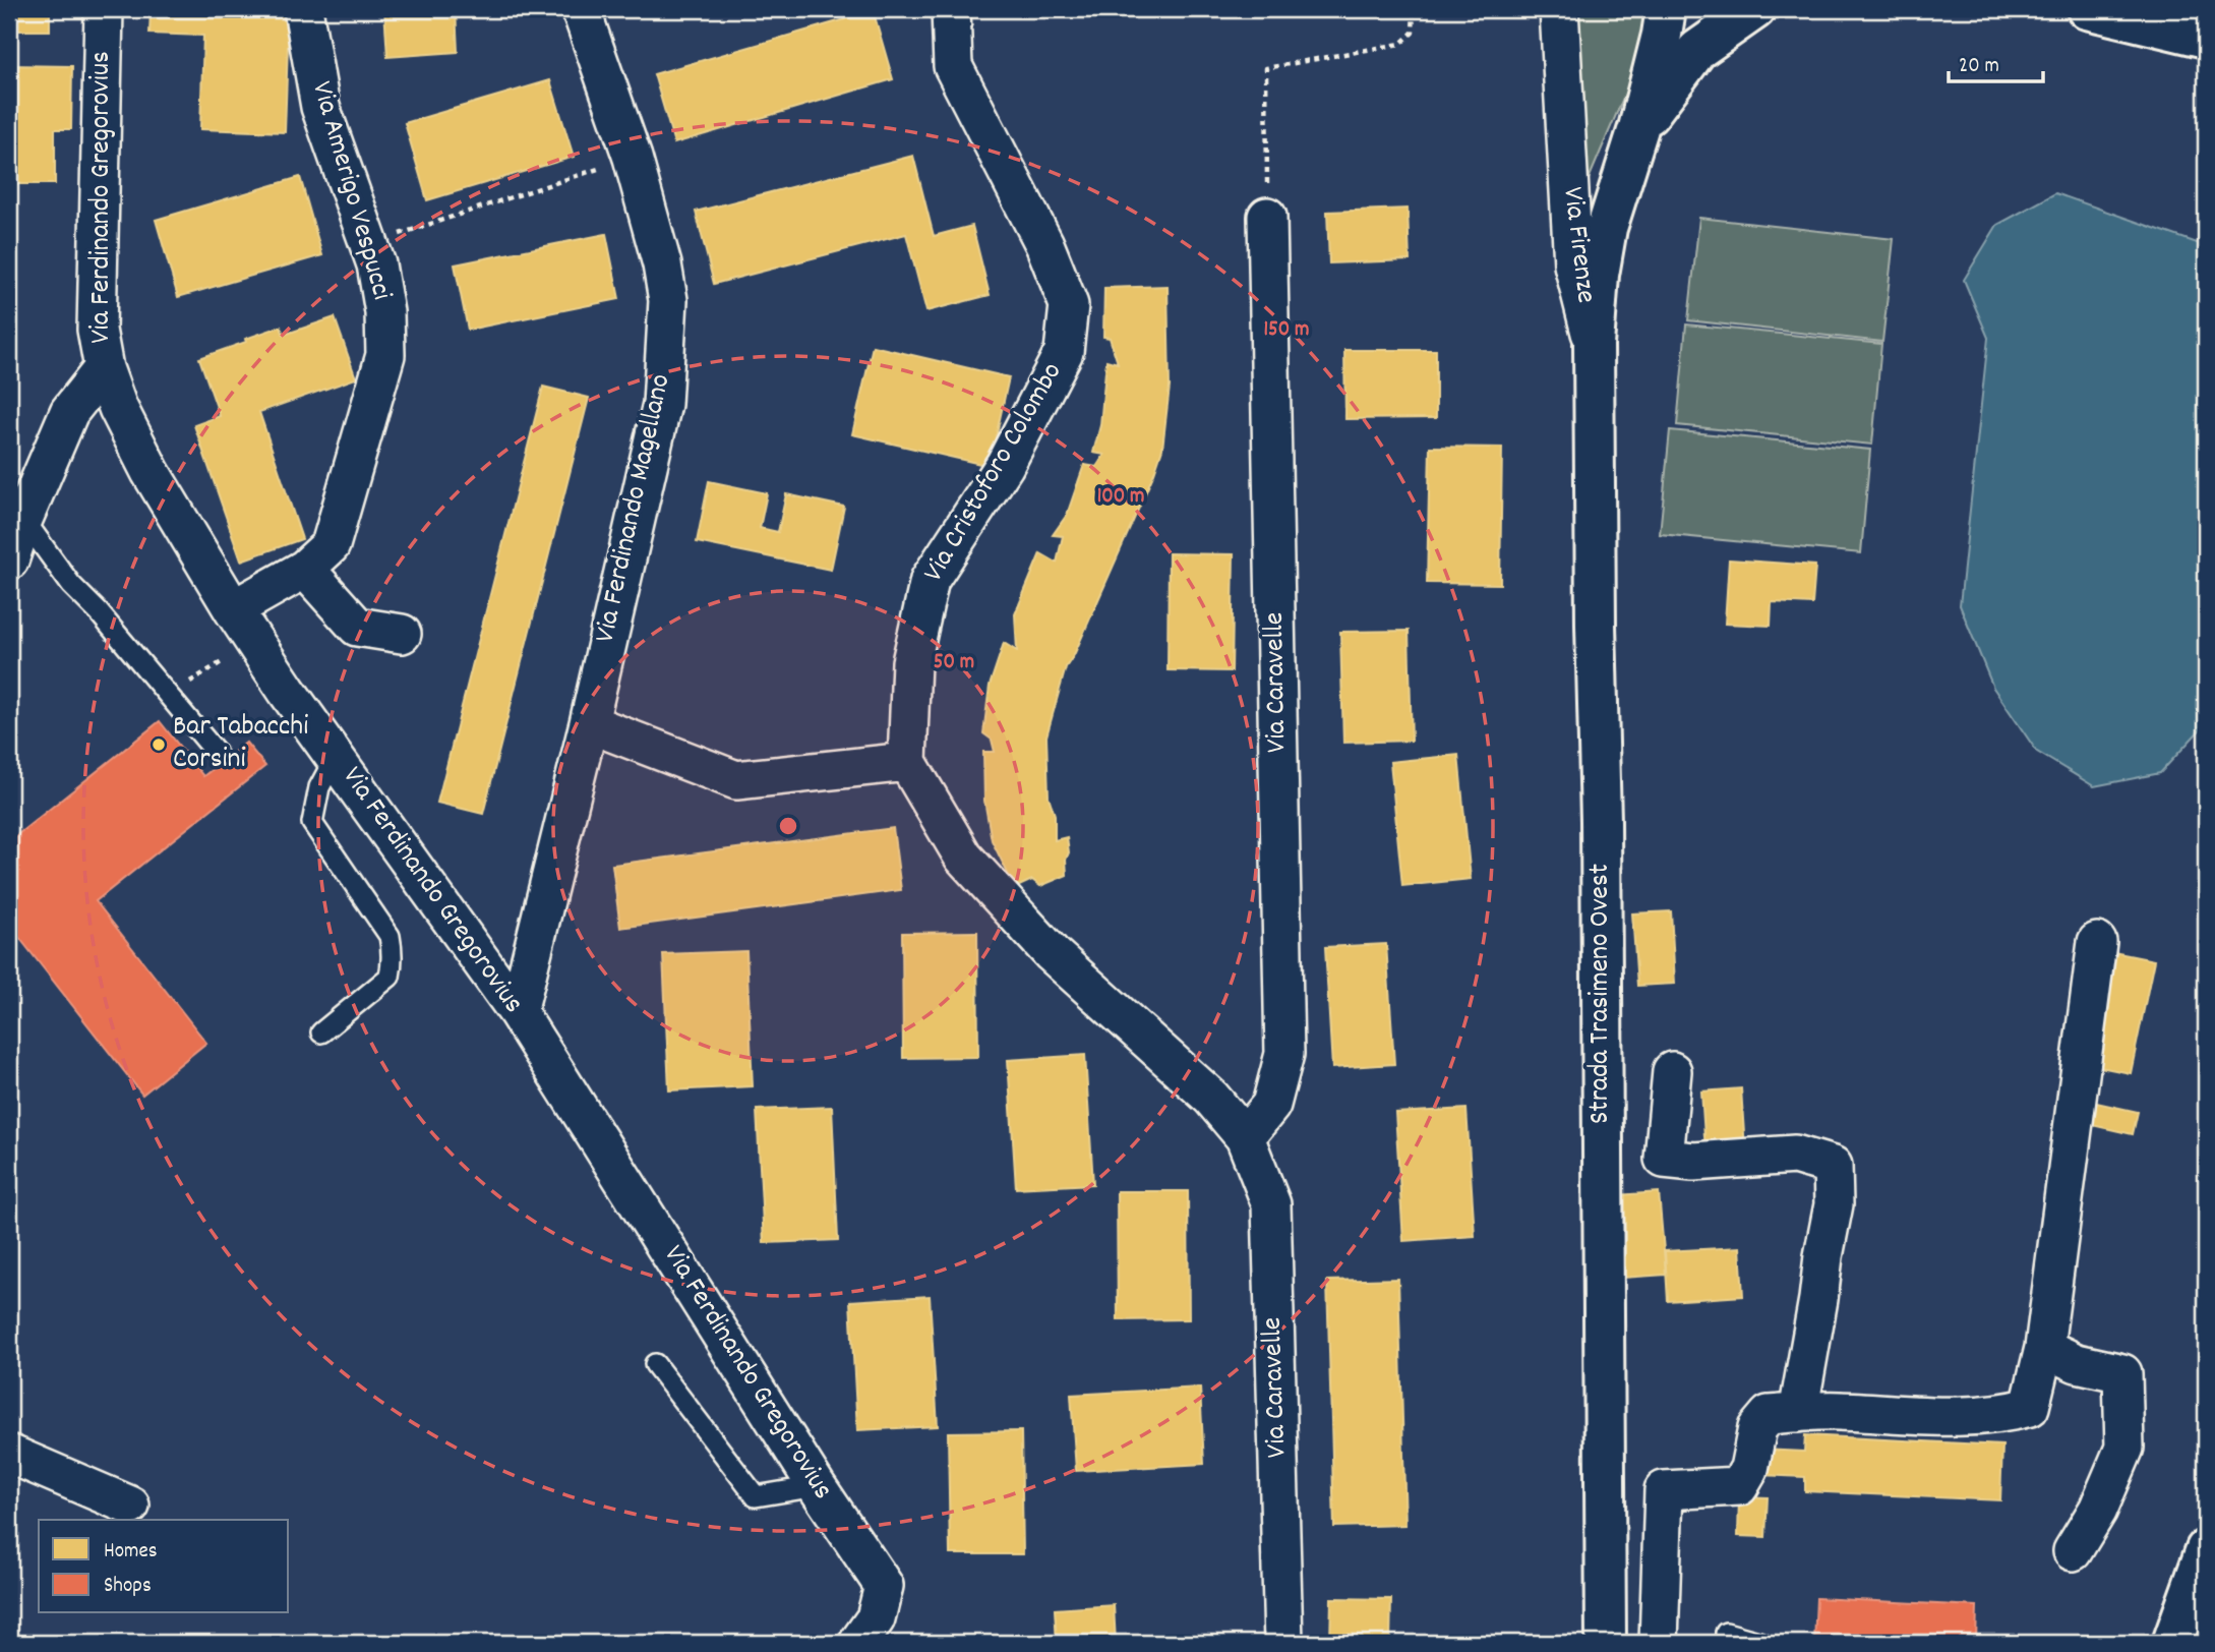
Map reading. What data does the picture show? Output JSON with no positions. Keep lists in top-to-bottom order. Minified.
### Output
{"streets":{"main road":["Via Firenze","Strada Trasimeno Ovest"],"street":["Via Amerigo Vespucci","Via Ferdinando Gregorovius","Via Cristoforo Colombo","Via Ferdinando Magellano","Via Caravelle"]},"crossings":[["Via Amerigo Vespucci","Via Ferdinando Gregorovius"],["Via Ferdinando Gregorovius","Via Ferdinando Magellano"],["Via Firenze","Strada Trasimeno Ovest"],["Via Cristoforo Colombo","Via Caravelle"]],"places":["Bar Tabacchi Corsini"],"legend":["Homes","Shops"],"scale_bar":"20 m","rings":["150 m","100 m","50 m"]}
